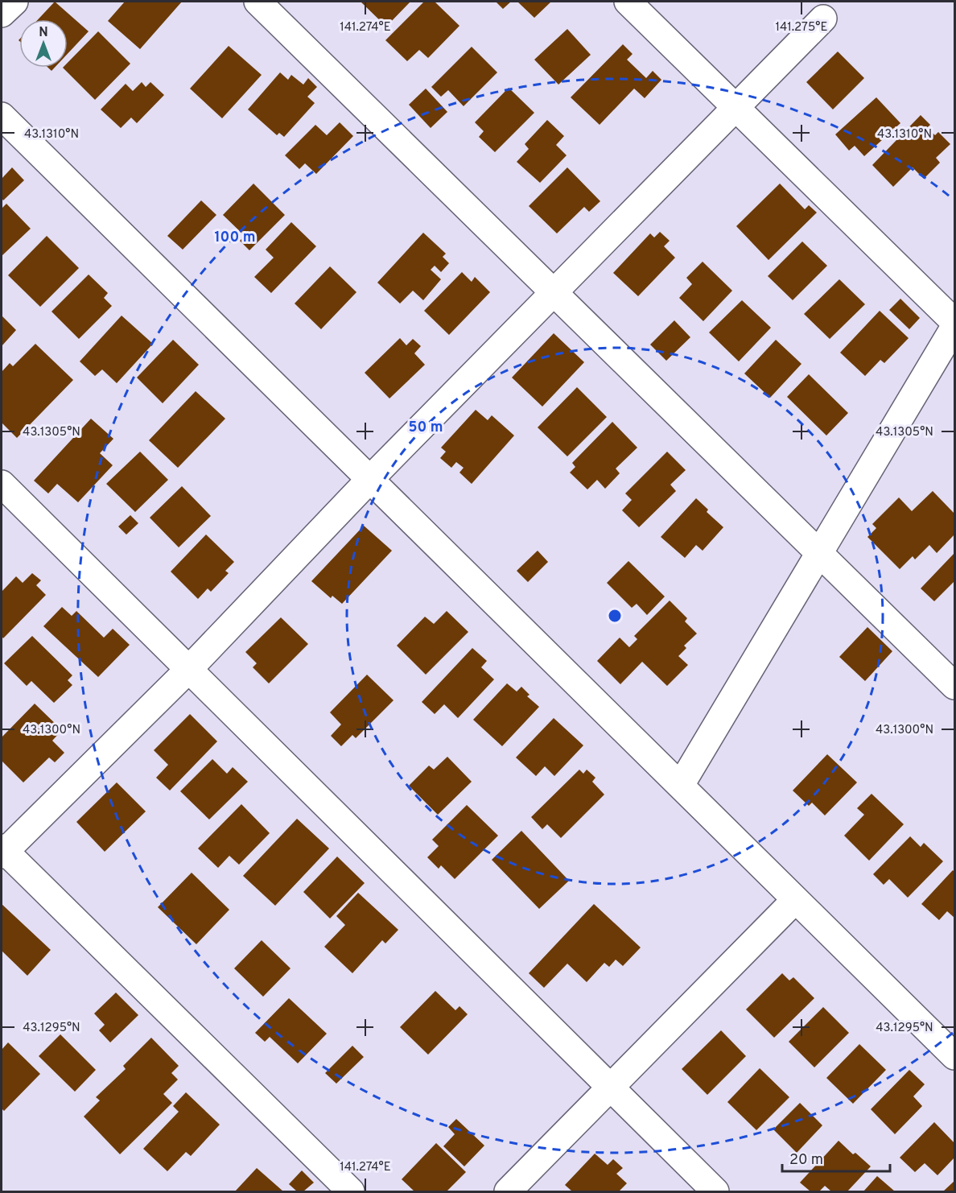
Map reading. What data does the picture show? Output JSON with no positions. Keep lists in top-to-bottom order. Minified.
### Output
{"scale_bar":"20 m","north":"top","coordinates":["141.274°E","141.275°E","43.1310°N","43.1305°N","43.1300°N","43.1295°N"],"rings":["100 m","50 m"]}
